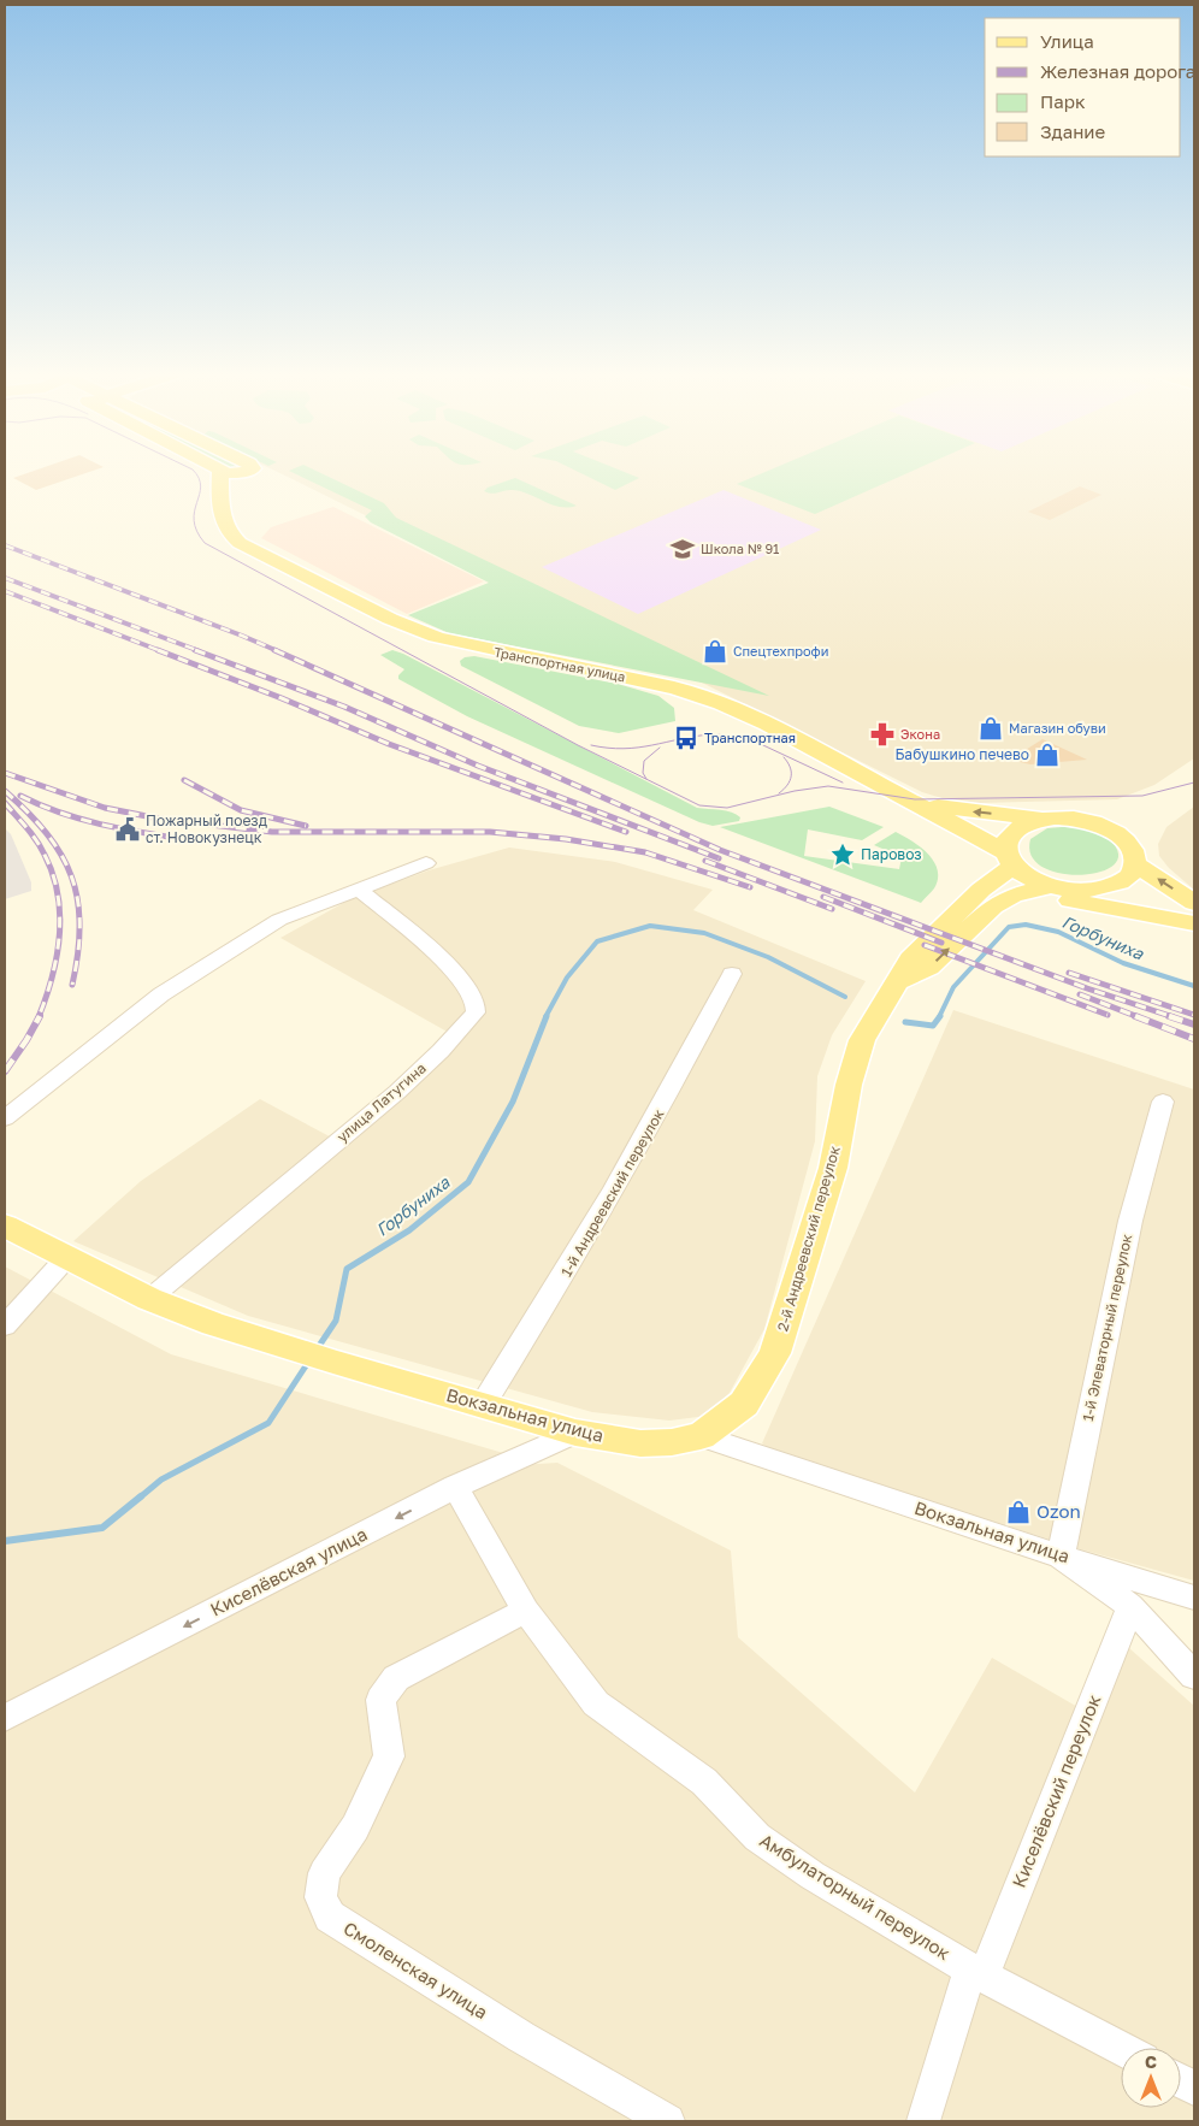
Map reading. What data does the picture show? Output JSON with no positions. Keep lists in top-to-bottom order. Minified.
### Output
{"streets":{"main road":["Транспортная улица","2-й Андреевский переулок","Вокзальная улица"],"street":["улица Латугина","1-й Андреевский переулок","1-й Элеваторный переулок","Киселёвская улица","Киселёвский переулок","Амбулаторный переулок","Смоленская улица"]},"crossings":[["Транспортная улица","2-й Андреевский переулок"],["улица Латугина","Вокзальная улица"],["1-й Андреевский переулок","Вокзальная улица"],["2-й Андреевский переулок","Вокзальная улица"],["1-й Элеваторный переулок","Вокзальная улица"],["Вокзальная улица","Киселёвская улица"],["Киселёвская улица","Амбулаторный переулок"],["Киселёвский переулок","Амбулаторный переулок"],["Амбулаторный переулок","Смоленская улица"]],"one_way":["Киселёвская улица"],"water":["Горбуниха"],"places":{"school or university":["Школа № 91"],"shop":["Спецтехпрофи","Магазин обуви","Бабушкино печево","Ozon"],"pharmacy":["Экона"],"bus stop":["Транспортная"],"public building":["Пожарный поезд ст. Новокузнецк"],"place":["Паровоз"]},"legend":["Улица","Железная дорога","Парк","Здание"],"north":"top"}
